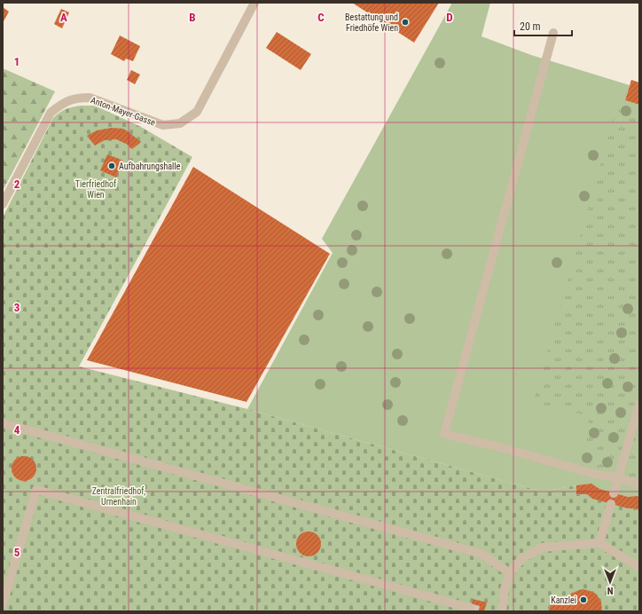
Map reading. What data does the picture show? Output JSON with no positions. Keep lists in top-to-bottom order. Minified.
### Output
{"streets":{"street":["Anton-Mayer-Gasse"]},"parks":["Tierfriedhof Wien","Zentralfriedhof, Urnenhain"],"places":["Bestattung und Friedhöfe Wien","Aufbahrungshalle","Kanzlei"],"scale_bar":"20 m","north":"bottom","grid":{"columns":["A","B","C","D"],"rows":["1","2","3","4","5"]}}
